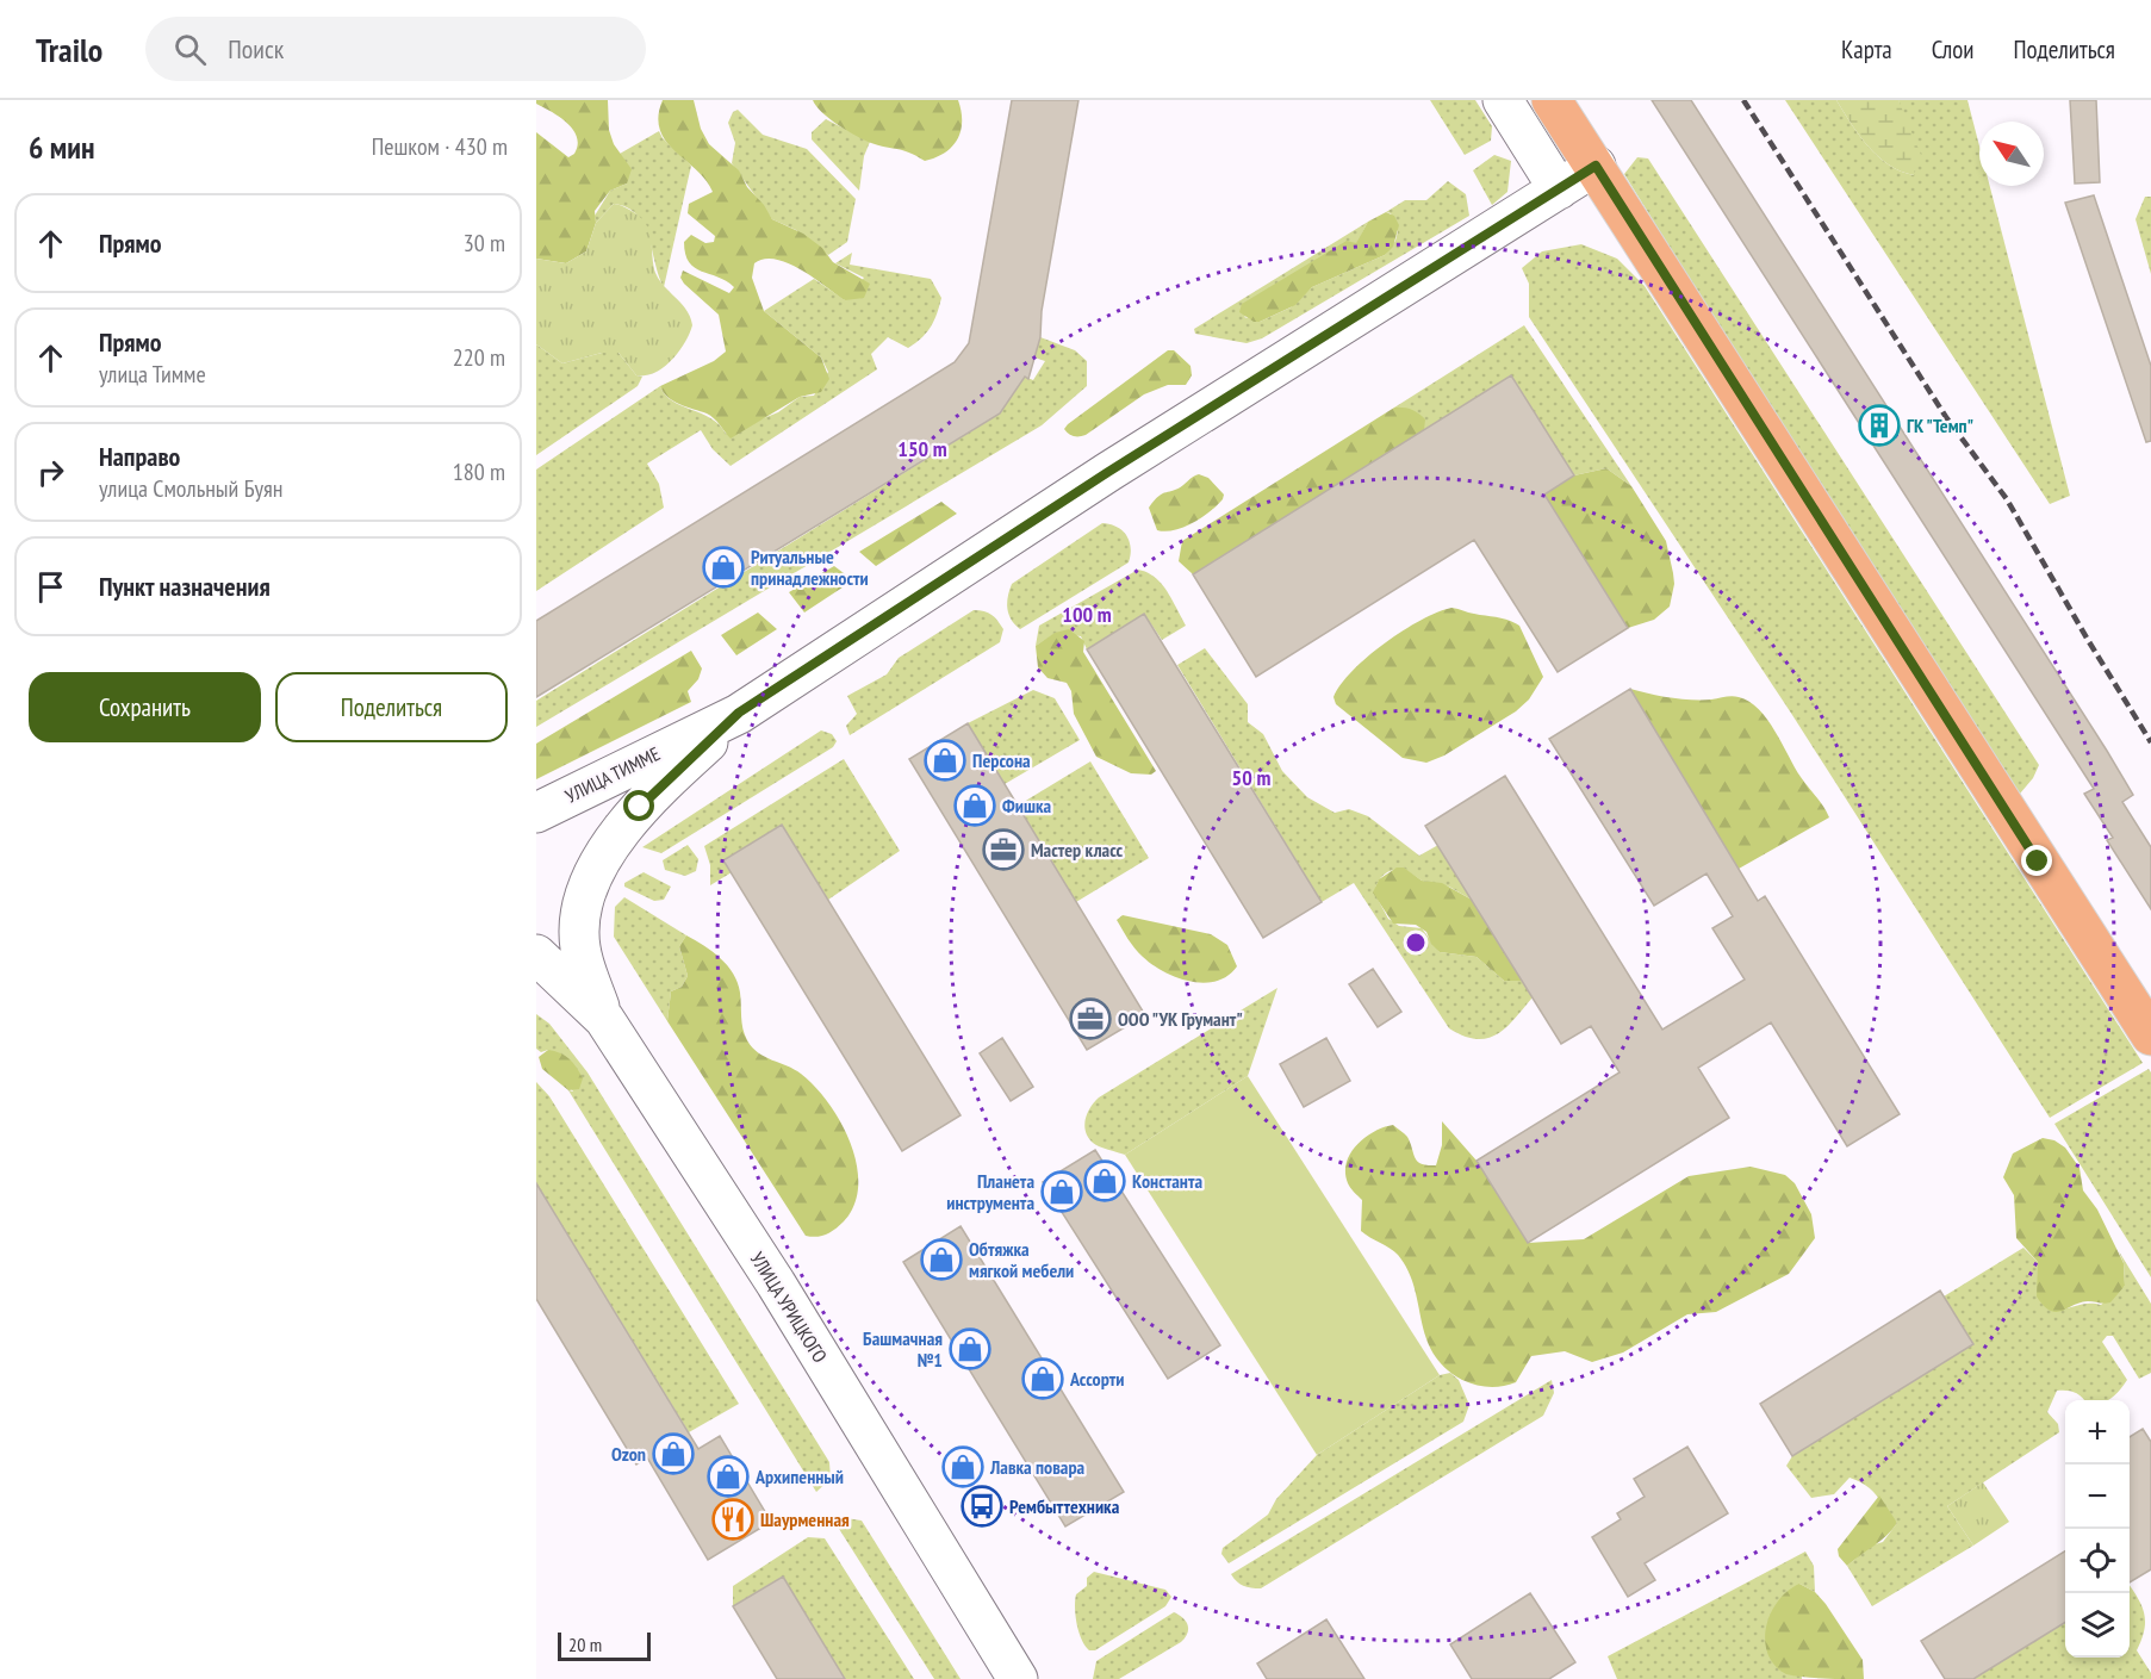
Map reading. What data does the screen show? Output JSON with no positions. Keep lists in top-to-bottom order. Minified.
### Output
{"streets":{"main road":["УЛИЦА ТИММЕ","УЛИЦА УРИЦКОГО"]},"places":{"building":["ГК \"Темп\""],"shop":["Ритуальные принадлежности","Персона","Фишка","Константа","Планета инструмента","Обтяжка мягкой мебели","Башмачная №1","Ассорти","Ozon","Лавка повара","Архипенный"],"office":["Мастер класс","ООО \"УК Грумант\""],"bus stop":["Рембыттехника"],"restaurant":["Шаурменная"]},"scale_bar":"20 m","north":"top left","page":{"header":"Trailo","search":"Поиск","nav":["Карта","Слои","Поделиться"],"heading":["6 мин","Пешком · 430 m"],"list":[["Прямо","30 m"],["Прямо","улица Тимме","220 m"],["Направо","улица Смольный Буян","180 m"],"Пункт назначения"],"buttons":["Сохранить","Поделиться"],"map_buttons":["+","−"],"scale":"20 m"},"rings":["150 m","100 m","50 m"]}
